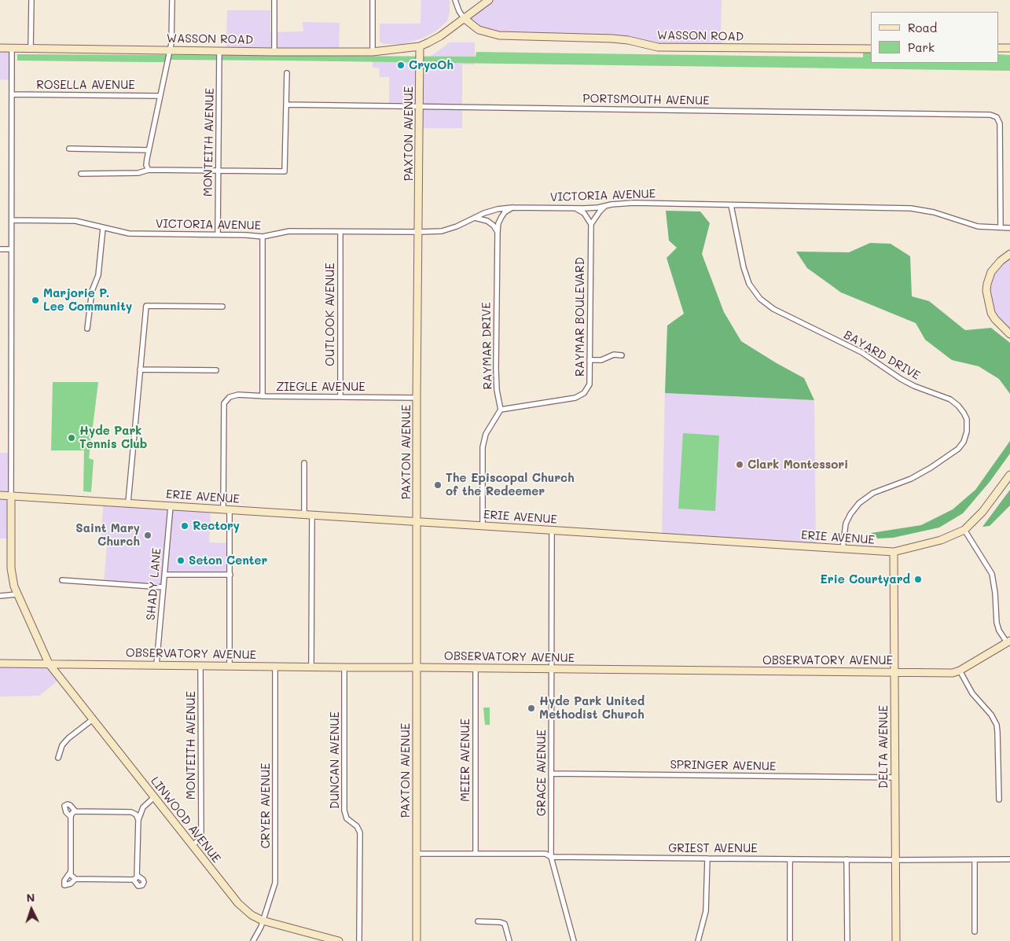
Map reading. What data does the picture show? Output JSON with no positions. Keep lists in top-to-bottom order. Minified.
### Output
{"streets":{"street":["WASSON ROAD","ROSELLA AVENUE","PORTSMOUTH AVENUE","PAXTON AVENUE","MONTEITH AVENUE","VICTORIA AVENUE","OUTLOOK AVENUE","RAYMAR BOULEVARD","RAYMAR DRIVE","BAYARD DRIVE","ZIEGLE AVENUE","ERIE AVENUE","SHADY LANE","OBSERVATORY AVENUE","DELTA AVENUE","DUNCAN AVENUE","MEIER AVENUE","SPRINGER AVENUE","GRACE AVENUE","CRYER AVENUE","LINWOOD AVENUE","GRIEST AVENUE"]},"crossings":[["WASSON ROAD","PAXTON AVENUE"],["WASSON ROAD","MONTEITH AVENUE"],["PORTSMOUTH AVENUE","PAXTON AVENUE"],["PORTSMOUTH AVENUE","VICTORIA AVENUE"],["PAXTON AVENUE","VICTORIA AVENUE"],["PAXTON AVENUE","ZIEGLE AVENUE"],["PAXTON AVENUE","ERIE AVENUE"],["PAXTON AVENUE","OBSERVATORY AVENUE"],["PAXTON AVENUE","GRIEST AVENUE"],["MONTEITH AVENUE","VICTORIA AVENUE"],["MONTEITH AVENUE","OBSERVATORY AVENUE"],["MONTEITH AVENUE","LINWOOD AVENUE"],["VICTORIA AVENUE","OUTLOOK AVENUE"],["VICTORIA AVENUE","RAYMAR DRIVE"],["VICTORIA AVENUE","BAYARD DRIVE"],["OUTLOOK AVENUE","ZIEGLE AVENUE"],["RAYMAR BOULEVARD","RAYMAR DRIVE"],["BAYARD DRIVE","ERIE AVENUE"],["ZIEGLE AVENUE","ERIE AVENUE"],["ERIE AVENUE","SHADY LANE"],["ERIE AVENUE","DELTA AVENUE"],["ERIE AVENUE","GRACE AVENUE"],["ERIE AVENUE","LINWOOD AVENUE"],["SHADY LANE","OBSERVATORY AVENUE"],["OBSERVATORY AVENUE","DELTA AVENUE"],["OBSERVATORY AVENUE","DUNCAN AVENUE"],["OBSERVATORY AVENUE","MEIER AVENUE"],["OBSERVATORY AVENUE","GRACE AVENUE"],["OBSERVATORY AVENUE","CRYER AVENUE"],["OBSERVATORY AVENUE","LINWOOD AVENUE"],["DELTA AVENUE","SPRINGER AVENUE"],["DELTA AVENUE","GRIEST AVENUE"],["MEIER AVENUE","GRIEST AVENUE"],["SPRINGER AVENUE","GRACE AVENUE"],["GRACE AVENUE","GRIEST AVENUE"],["CRYER AVENUE","LINWOOD AVENUE"]],"places":["CryoOh","Marjorie P. Lee Community","Hyde Park Tennis Club","Clark Montessori","The Episcopal Church of the Redeemer","Rectory","Saint Mary Church","Seton Center","Erie Courtyard","Hyde Park United Methodist Church"],"legend":["Road","Park"],"north":"top"}
